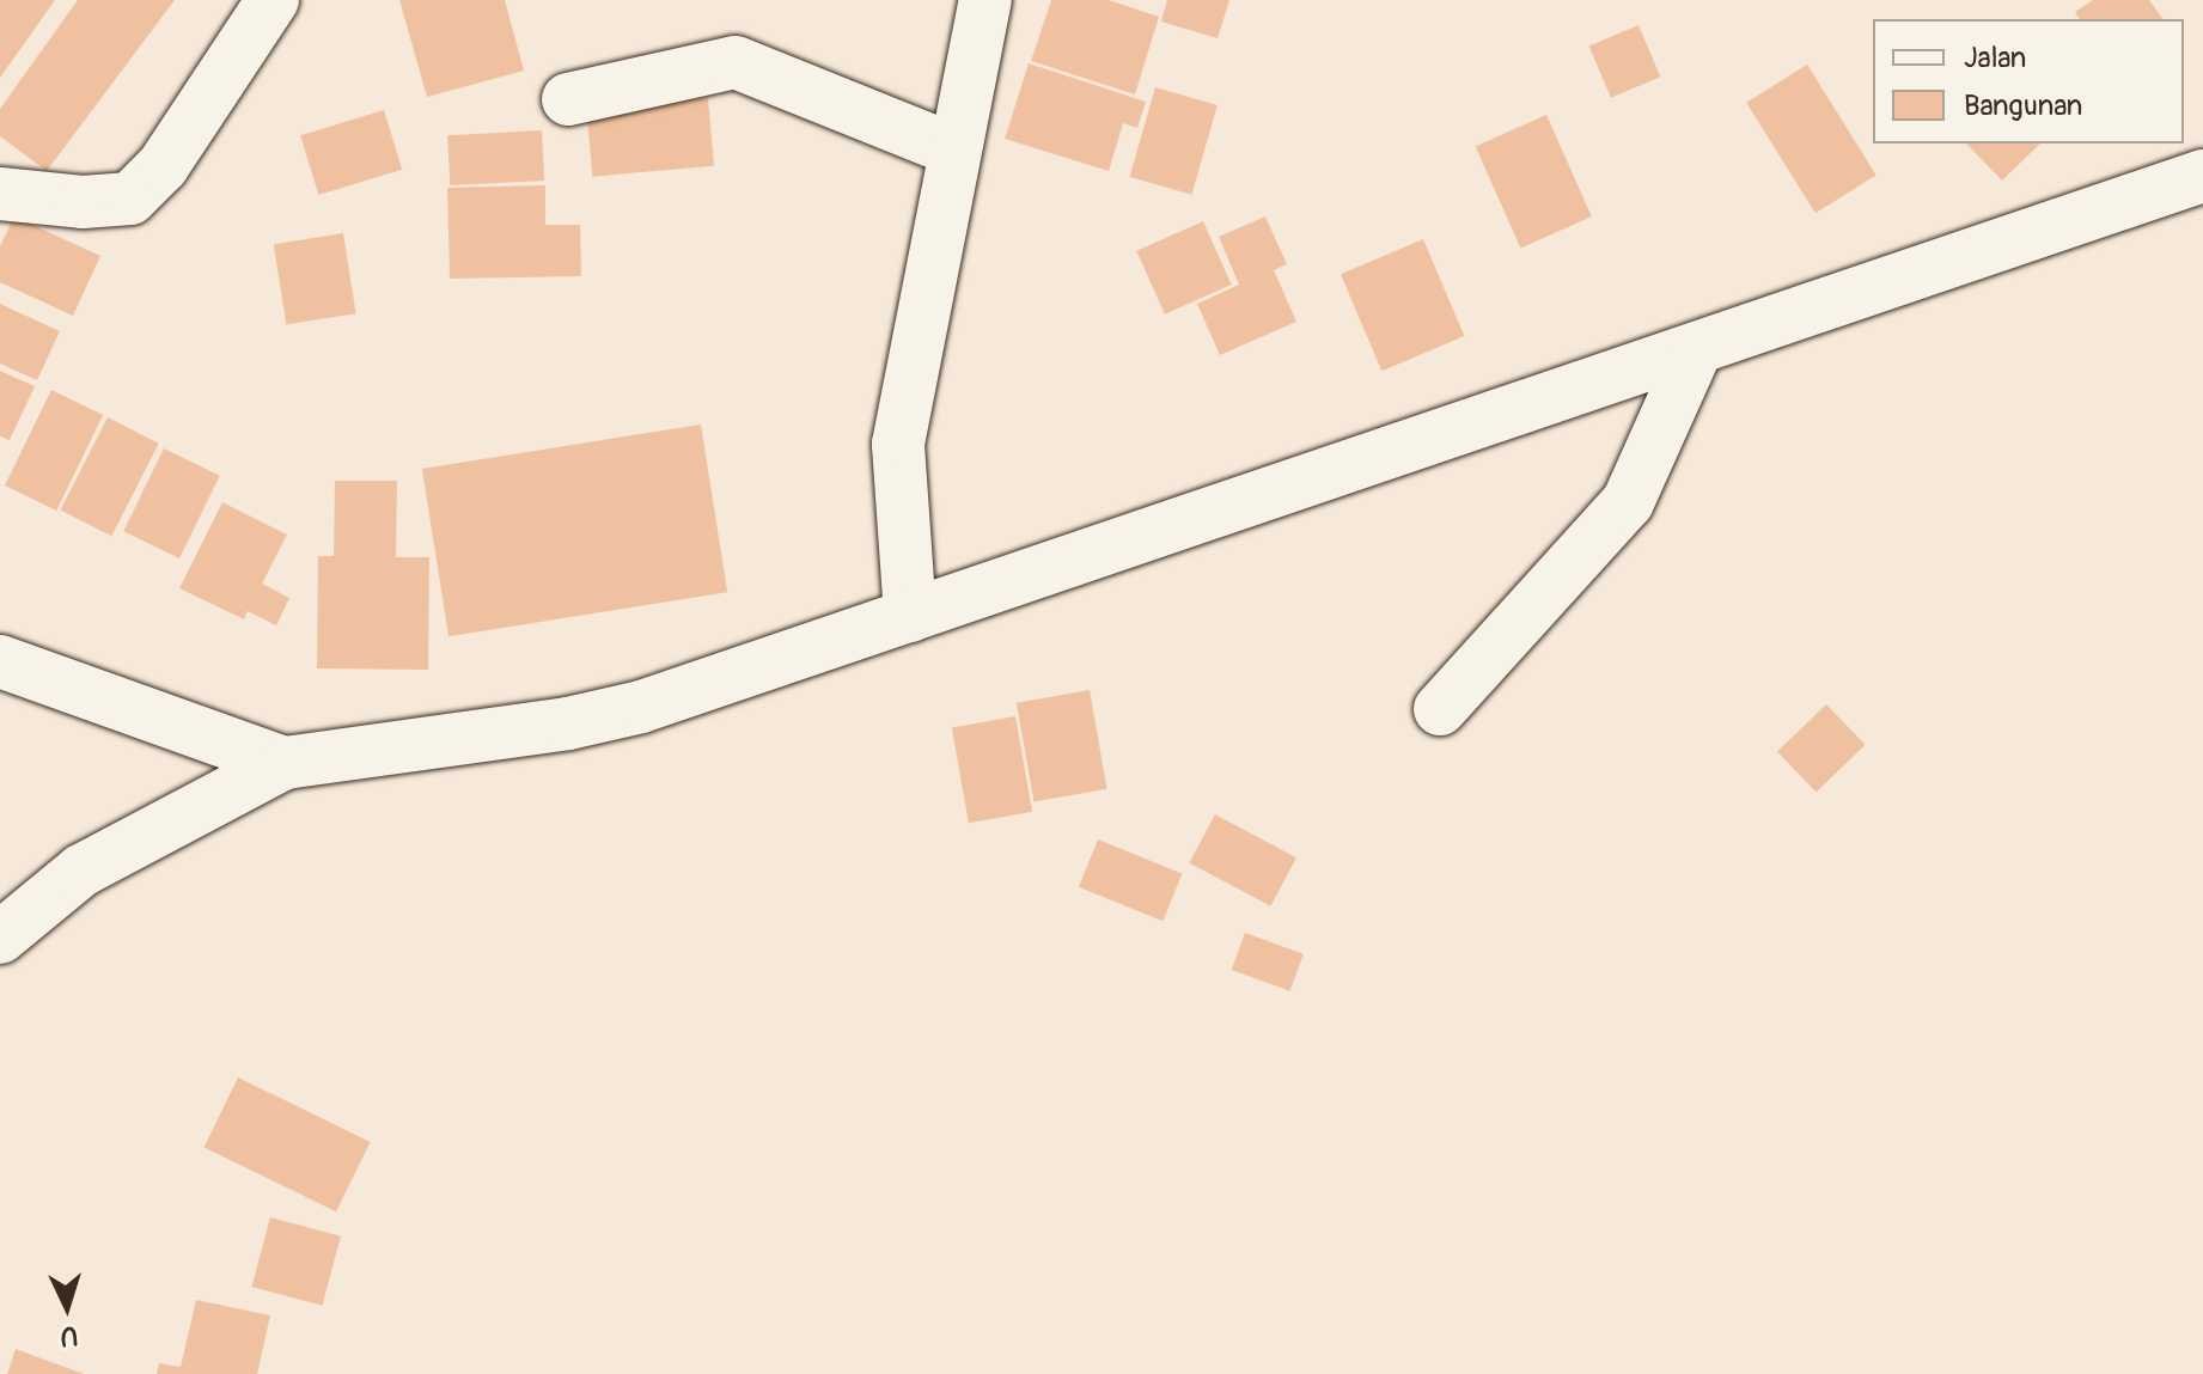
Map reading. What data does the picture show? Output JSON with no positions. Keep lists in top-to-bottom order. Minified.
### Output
{"legend":["Jalan","Bangunan"],"north":"bottom"}
